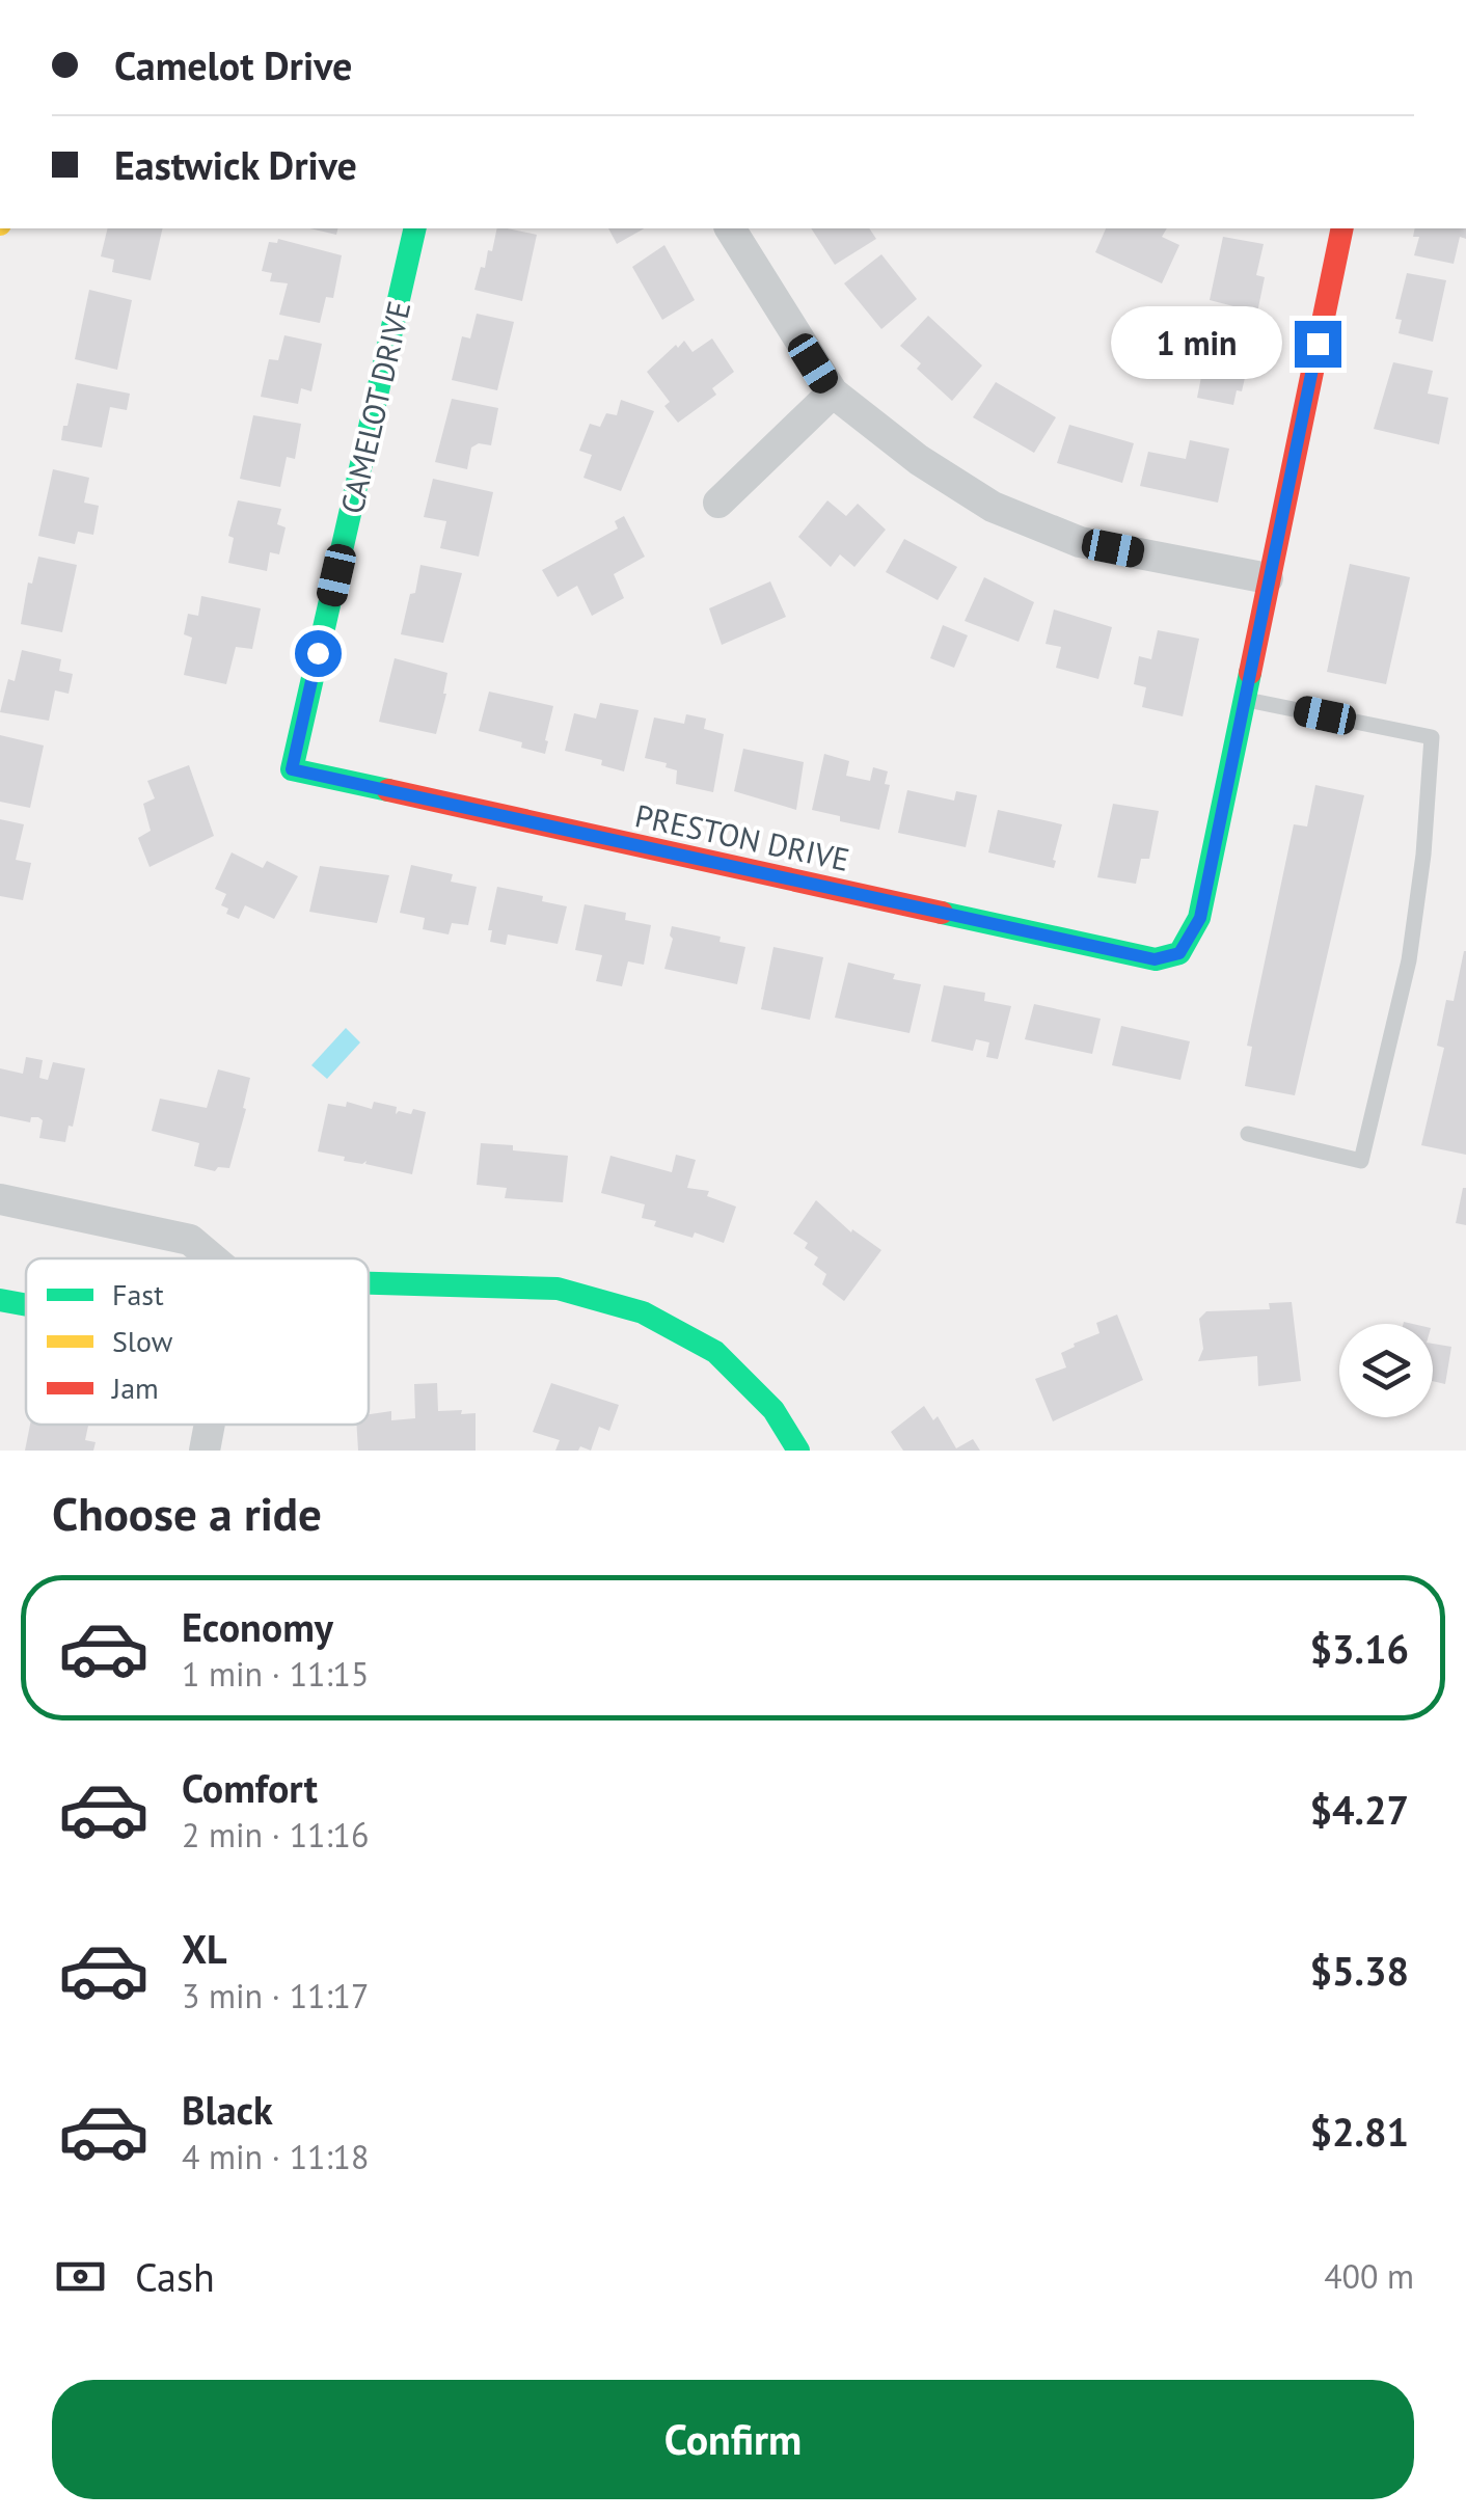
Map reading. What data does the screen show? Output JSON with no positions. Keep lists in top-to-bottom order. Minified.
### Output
{"streets":{"street":["CAMELOT DRIVE","PRESTON DRIVE"]},"crossings":[["CAMELOT DRIVE","PRESTON DRIVE"]],"legend":["Fast","Slow","Jam"],"page":{"banner":["Camelot Drive","Eastwick Drive"],"bubble":"1 min","heading":"Choose a ride","list":[{"name":"Economy","note":"1 min · 11:15","value":"$3.16"},{"name":"Comfort","note":"2 min · 11:16","value":"$4.27"},{"name":"XL","note":"3 min · 11:17","value":"$5.38"},{"name":"Black","note":"4 min · 11:18","value":"$2.81"}],"pay":["Cash","400 m"],"buttons":"Confirm"}}
